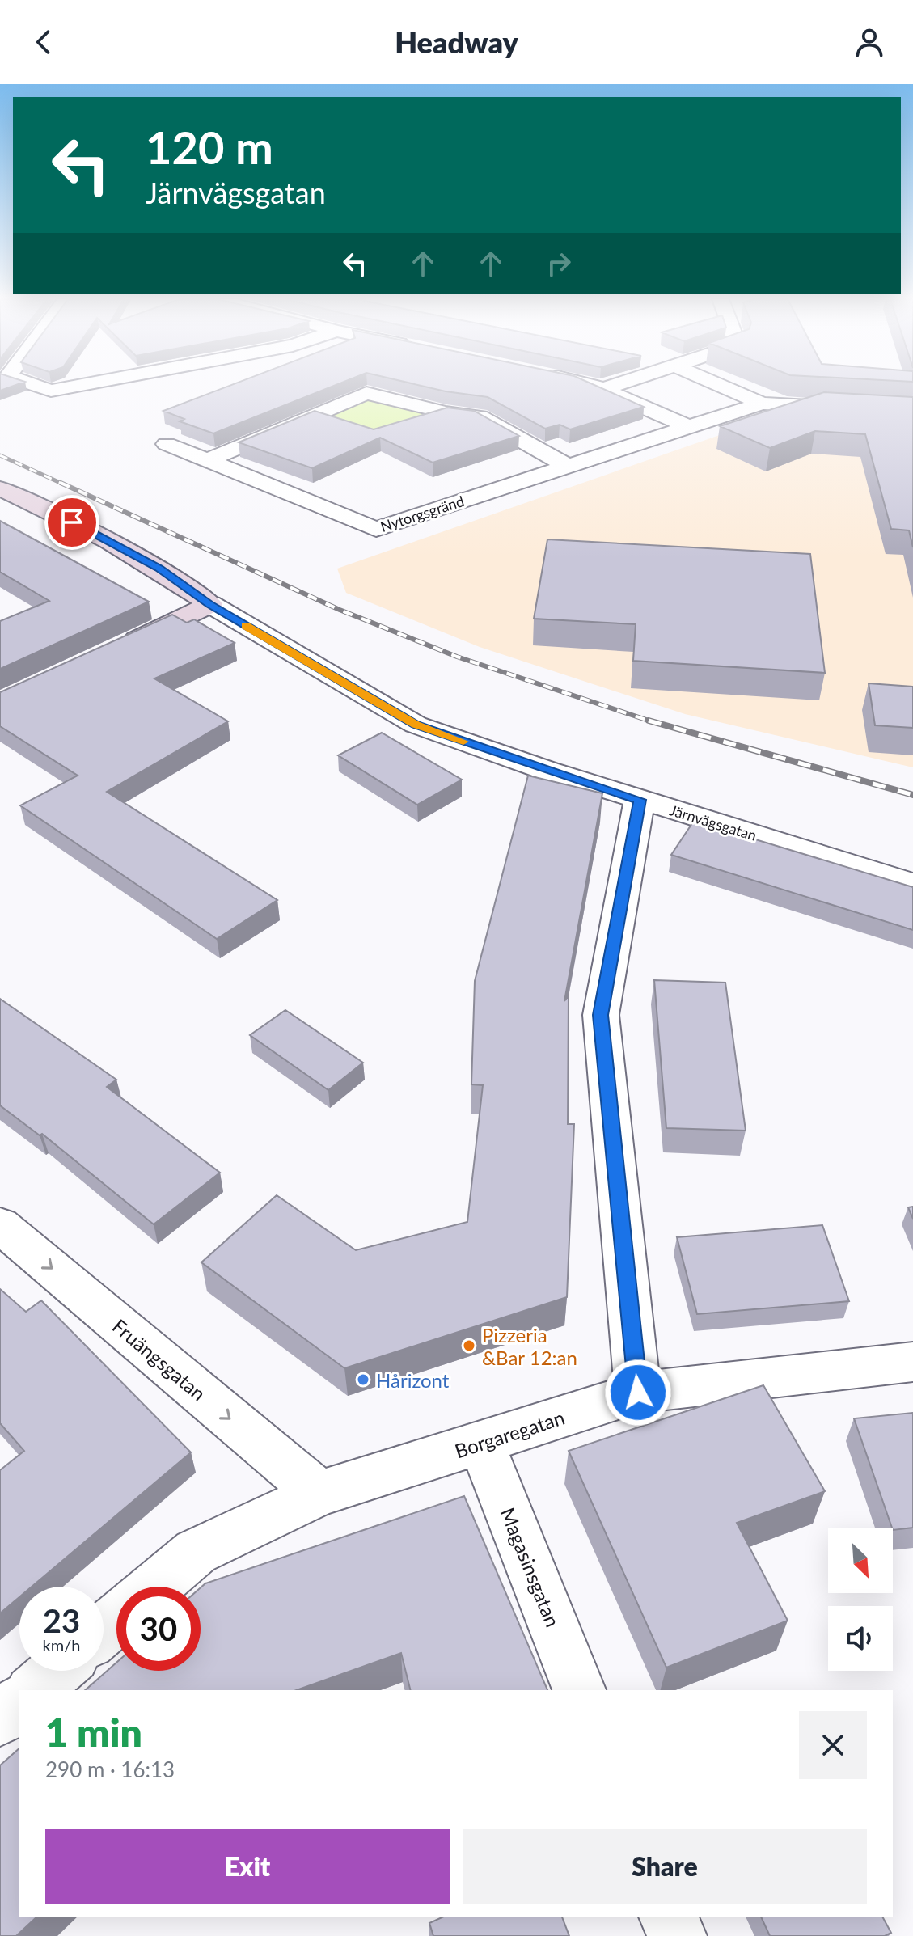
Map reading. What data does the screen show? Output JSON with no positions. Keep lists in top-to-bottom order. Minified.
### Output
{"streets":{"main road":["Järnvägsgatan"],"street":["Nytorgsgränd","Fruängsgatan","Borgaregatan","Magasinsgatan"]},"crossings":[["Fruängsgatan","Borgaregatan"],["Borgaregatan","Magasinsgatan"]],"one_way":["Fruängsgatan"],"places":["Pizzeria &Bar 12:an","Hårizont"],"north":"bottom right","page":{"header":"Headway","turn":["120 m","Järnvägsgatan"],"speed":"23 km/h","limit":"30","heading":["1 min","290 m · 16:13"],"buttons":["Exit","Share"]}}
